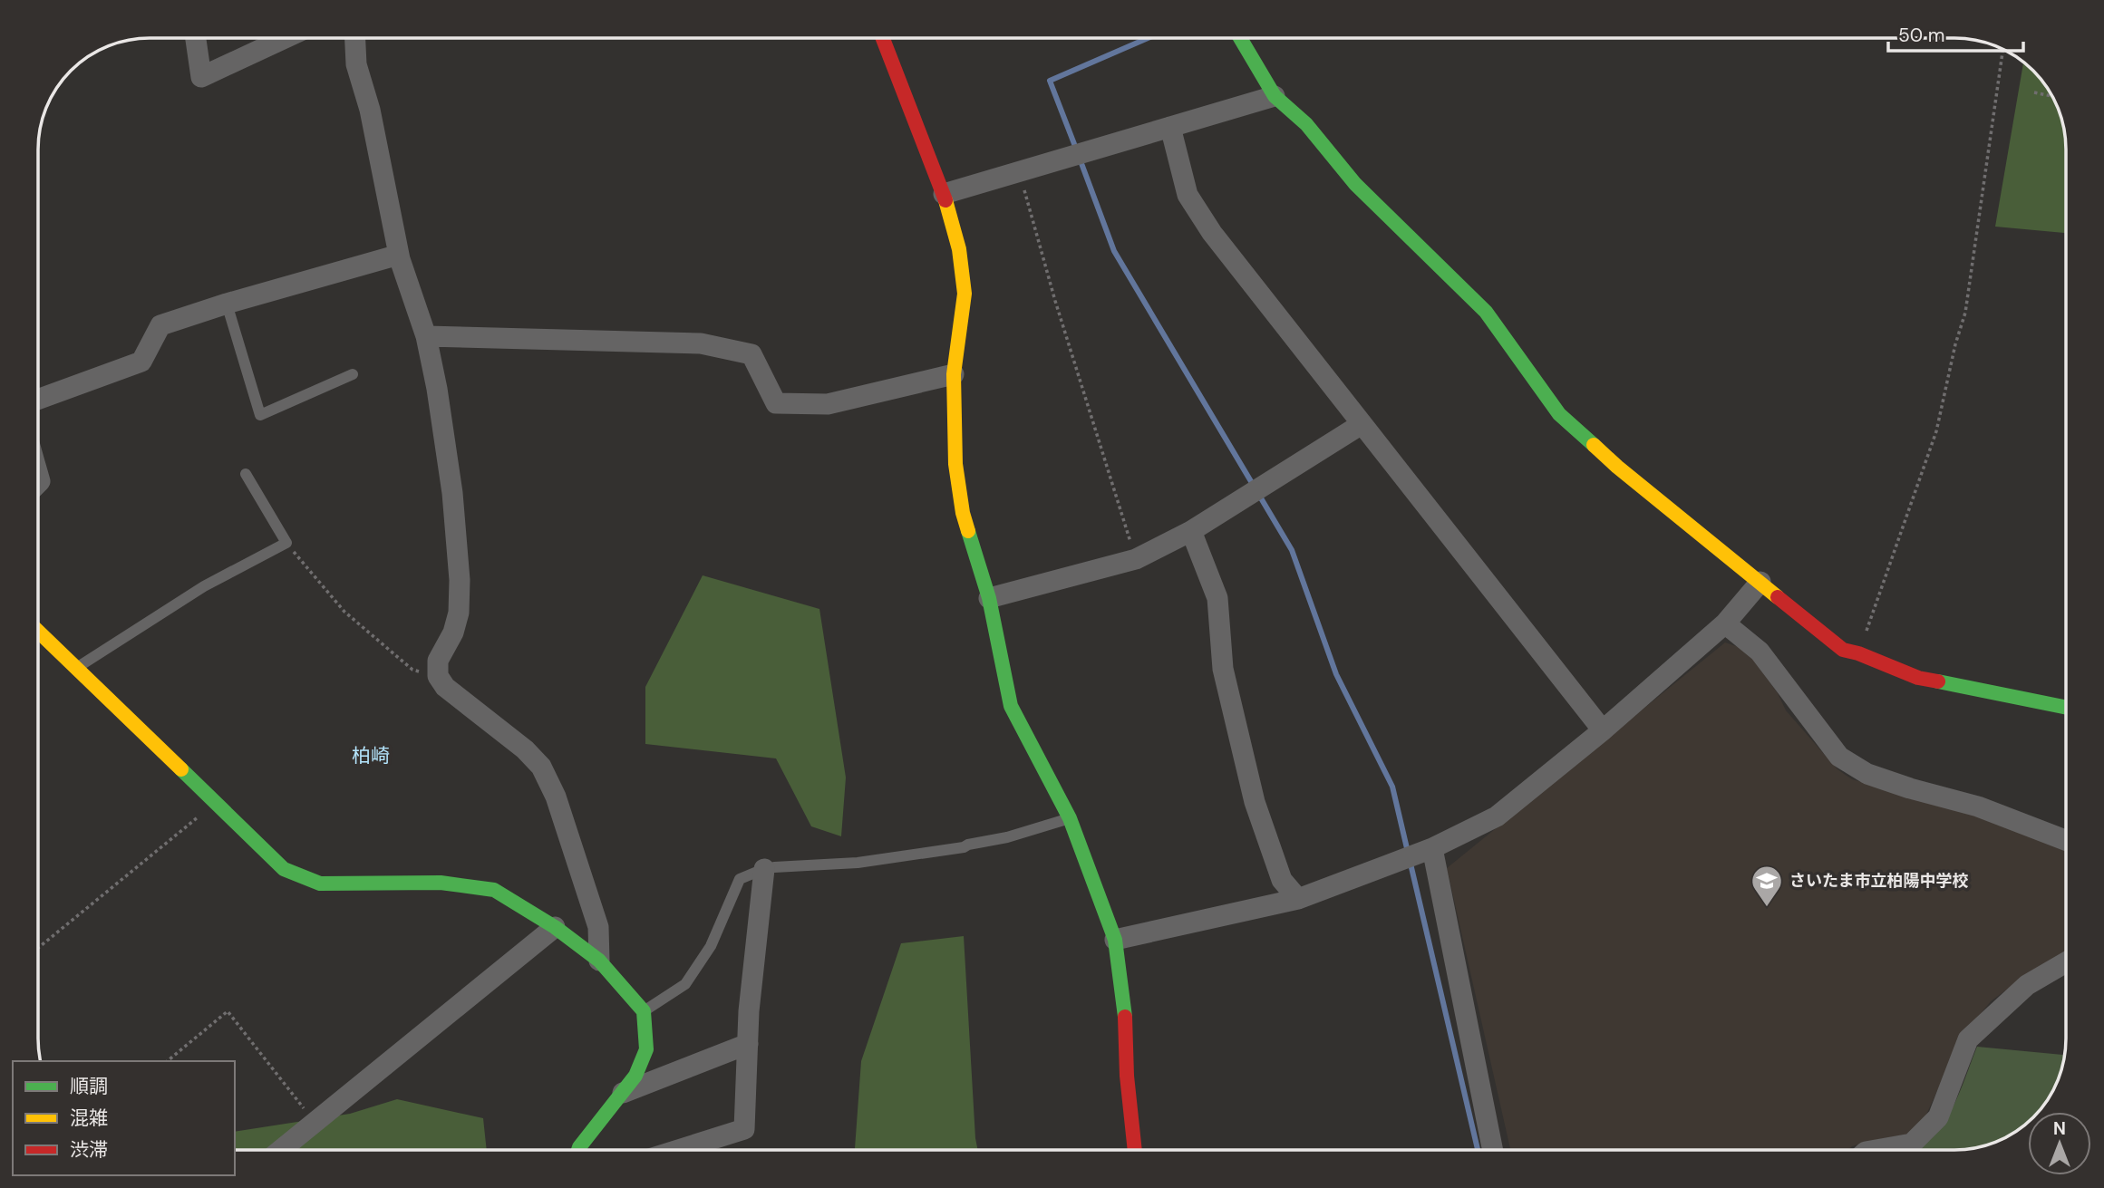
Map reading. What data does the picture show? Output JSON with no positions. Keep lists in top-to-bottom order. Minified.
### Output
{"districts":["柏崎"],"places":{"school or university":["さいたま市立柏陽中学校"]},"legend":["順調","混雑","渋滞"],"scale_bar":"50 m","north":"top"}
